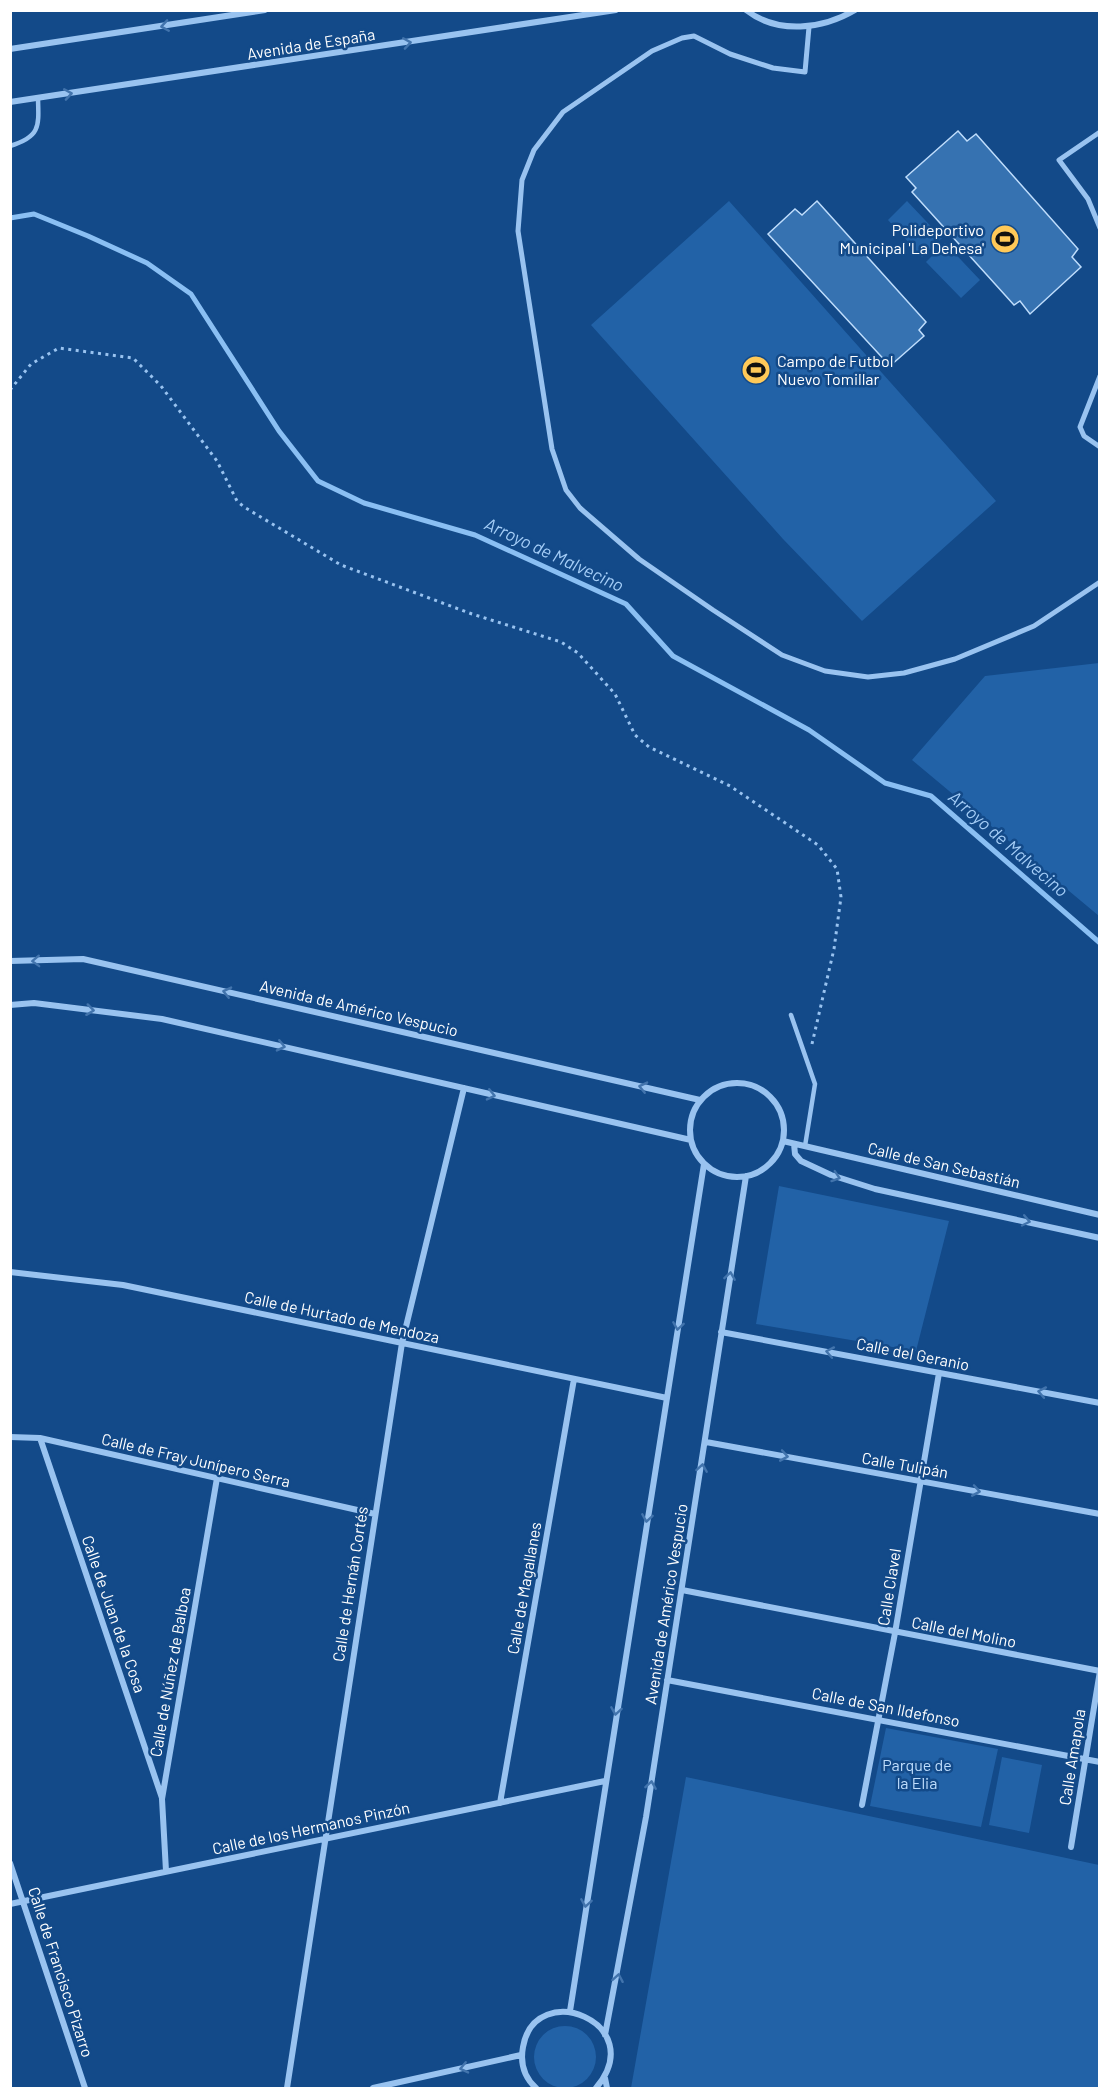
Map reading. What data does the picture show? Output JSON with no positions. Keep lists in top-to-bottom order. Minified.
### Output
{"streets":{"street":["Avenida de España","Avenida de Américo Vespucio","Calle de San Sebastián","Calle de Hurtado de Mendoza","Calle del Geranio","Calle de Fray Junípero Serra","Calle Tulipán","Calle de Hernán Cortés","Calle Clavel","Calle de Magallanes","Calle de Juan de la Cosa","Calle del Molino","Calle de Núñez de Balboa","Calle de San Ildefonso","Calle Amapola","Calle de los Hermanos Pinzón","Calle de Francisco Pizarro"]},"crossings":[["Avenida de Américo Vespucio","Calle de San Sebastián"],["Avenida de Américo Vespucio","Calle de Hurtado de Mendoza"],["Avenida de Américo Vespucio","Calle del Geranio"],["Avenida de Américo Vespucio","Calle Tulipán"],["Avenida de Américo Vespucio","Calle del Molino"],["Avenida de Américo Vespucio","Calle de San Ildefonso"],["Avenida de Américo Vespucio","Calle de los Hermanos Pinzón"],["Calle de Hurtado de Mendoza","Calle de Hernán Cortés"],["Calle de Hurtado de Mendoza","Calle de Magallanes"],["Calle del Geranio","Calle Clavel"],["Calle de Fray Junípero Serra","Calle de Hernán Cortés"],["Calle de Fray Junípero Serra","Calle de Juan de la Cosa"],["Calle de Fray Junípero Serra","Calle de Núñez de Balboa"],["Calle Tulipán","Calle Clavel"],["Calle de Hernán Cortés","Calle de los Hermanos Pinzón"],["Calle Clavel","Calle del Molino"],["Calle Clavel","Calle de San Ildefonso"],["Calle de Magallanes","Calle de los Hermanos Pinzón"],["Calle de Juan de la Cosa","Calle de Núñez de Balboa"],["Calle del Molino","Calle Amapola"],["Calle de Núñez de Balboa","Calle de los Hermanos Pinzón"],["Calle de San Ildefonso","Calle Amapola"],["Calle de los Hermanos Pinzón","Calle de Francisco Pizarro"]],"one_way":["Calle del Geranio","Calle Tulipán"],"water":["Arroyo de Malvecino"],"parks":["Parque de la Elia"],"places":{"sports":["Polideportivo Municipal 'La Dehesa'","Campo de Futbol Nuevo Tomillar"]}}
